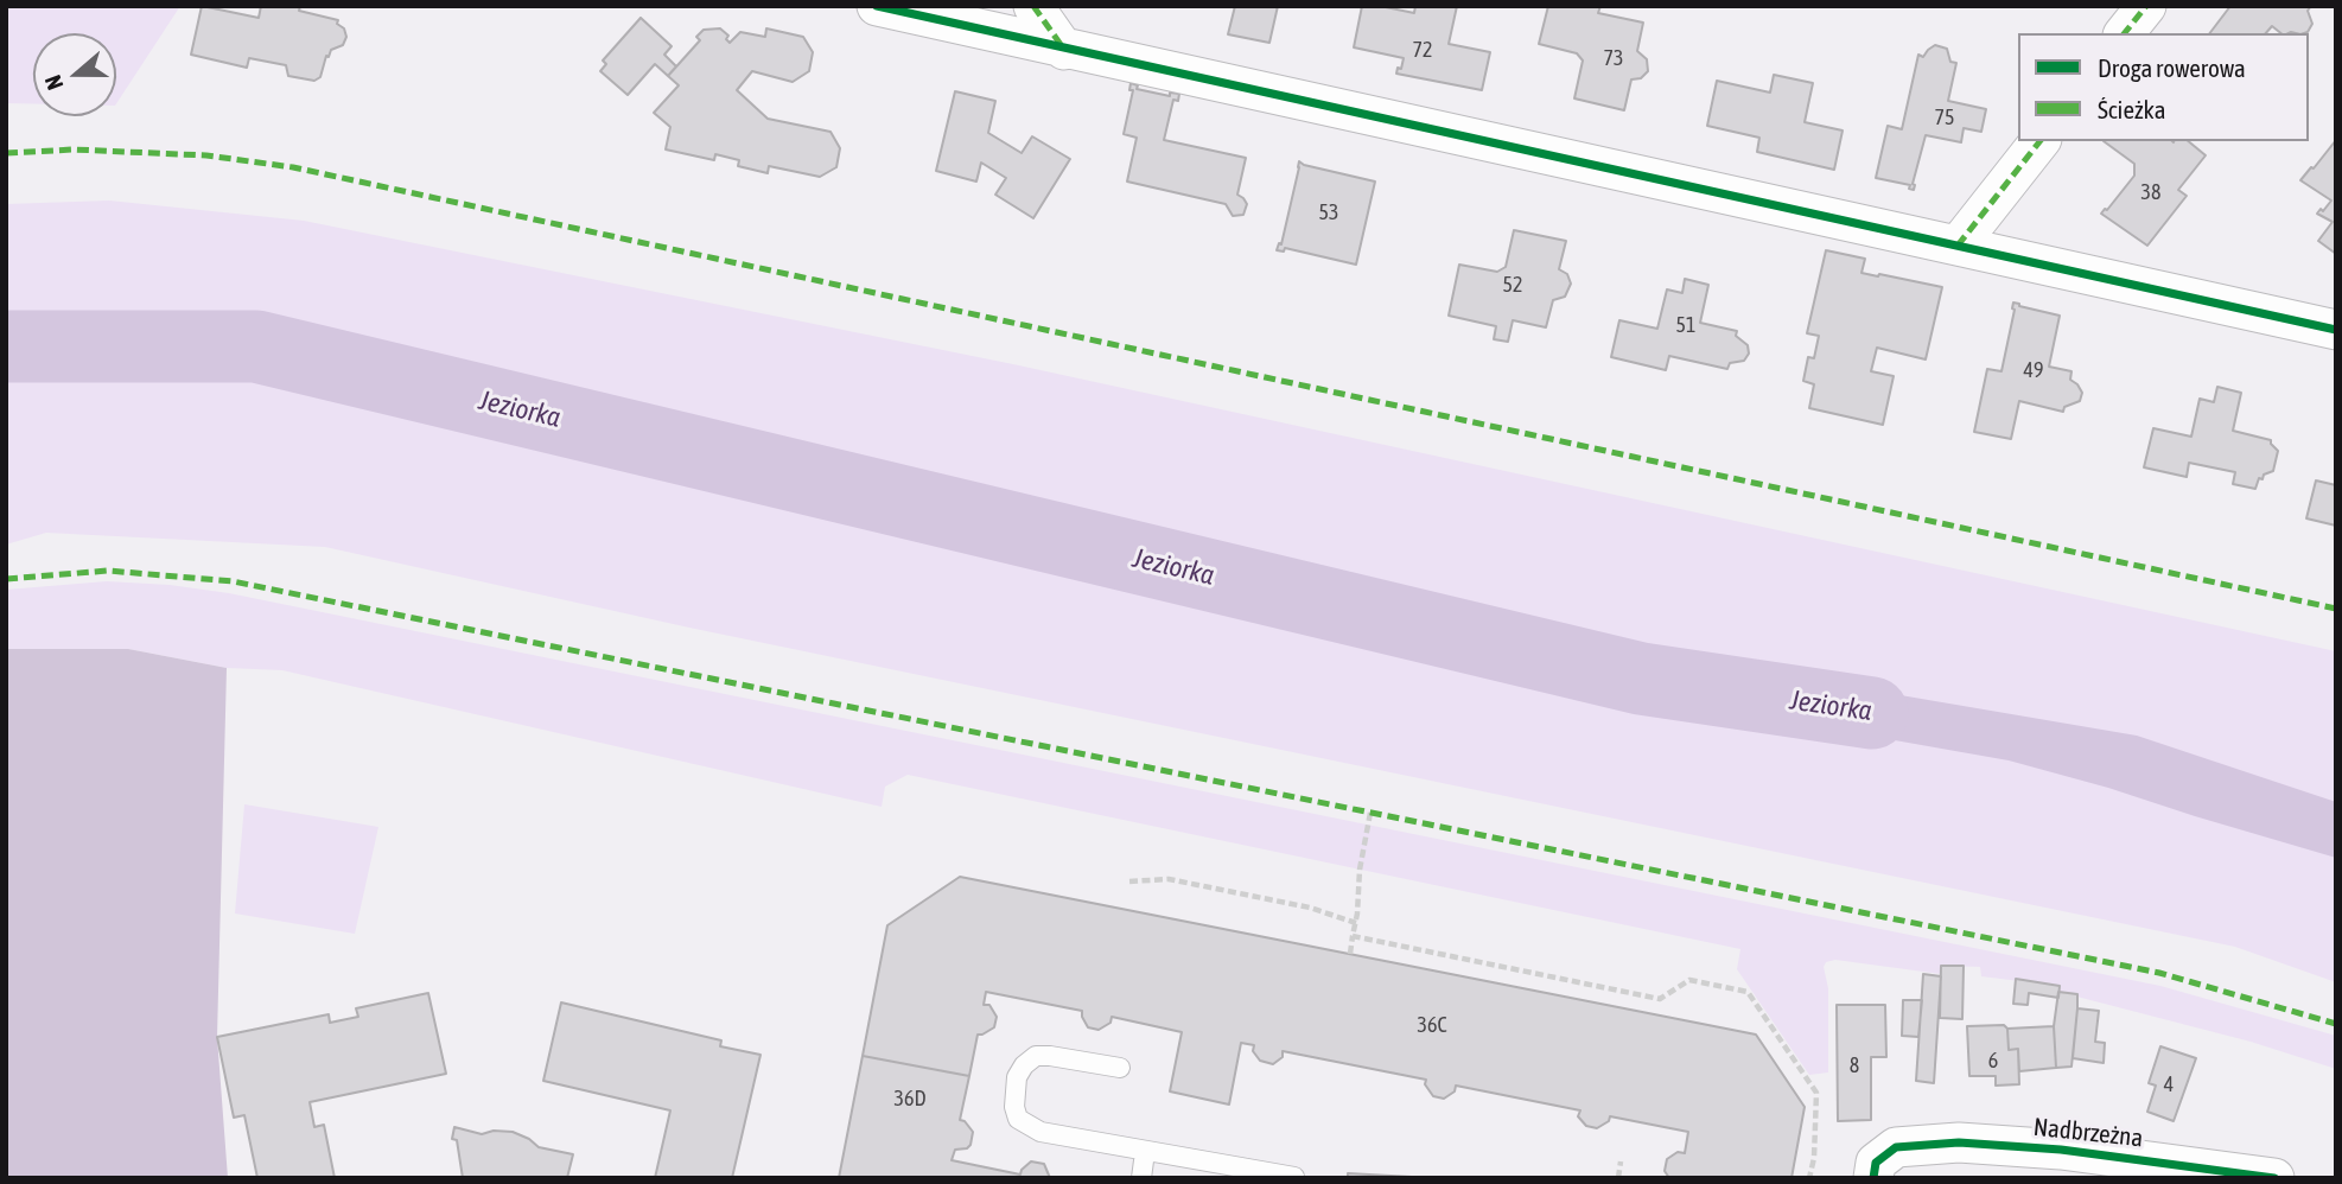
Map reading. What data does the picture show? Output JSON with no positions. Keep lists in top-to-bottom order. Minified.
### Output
{"streets":{"street":["Nadbrzeżna"]},"water":["Jeziorka"],"house_numbers":["72","73","75","38","53","52","51","49","36C","6","8","4","36D"],"legend":["Droga rowerowa","Ścieżka"],"north":"left"}
